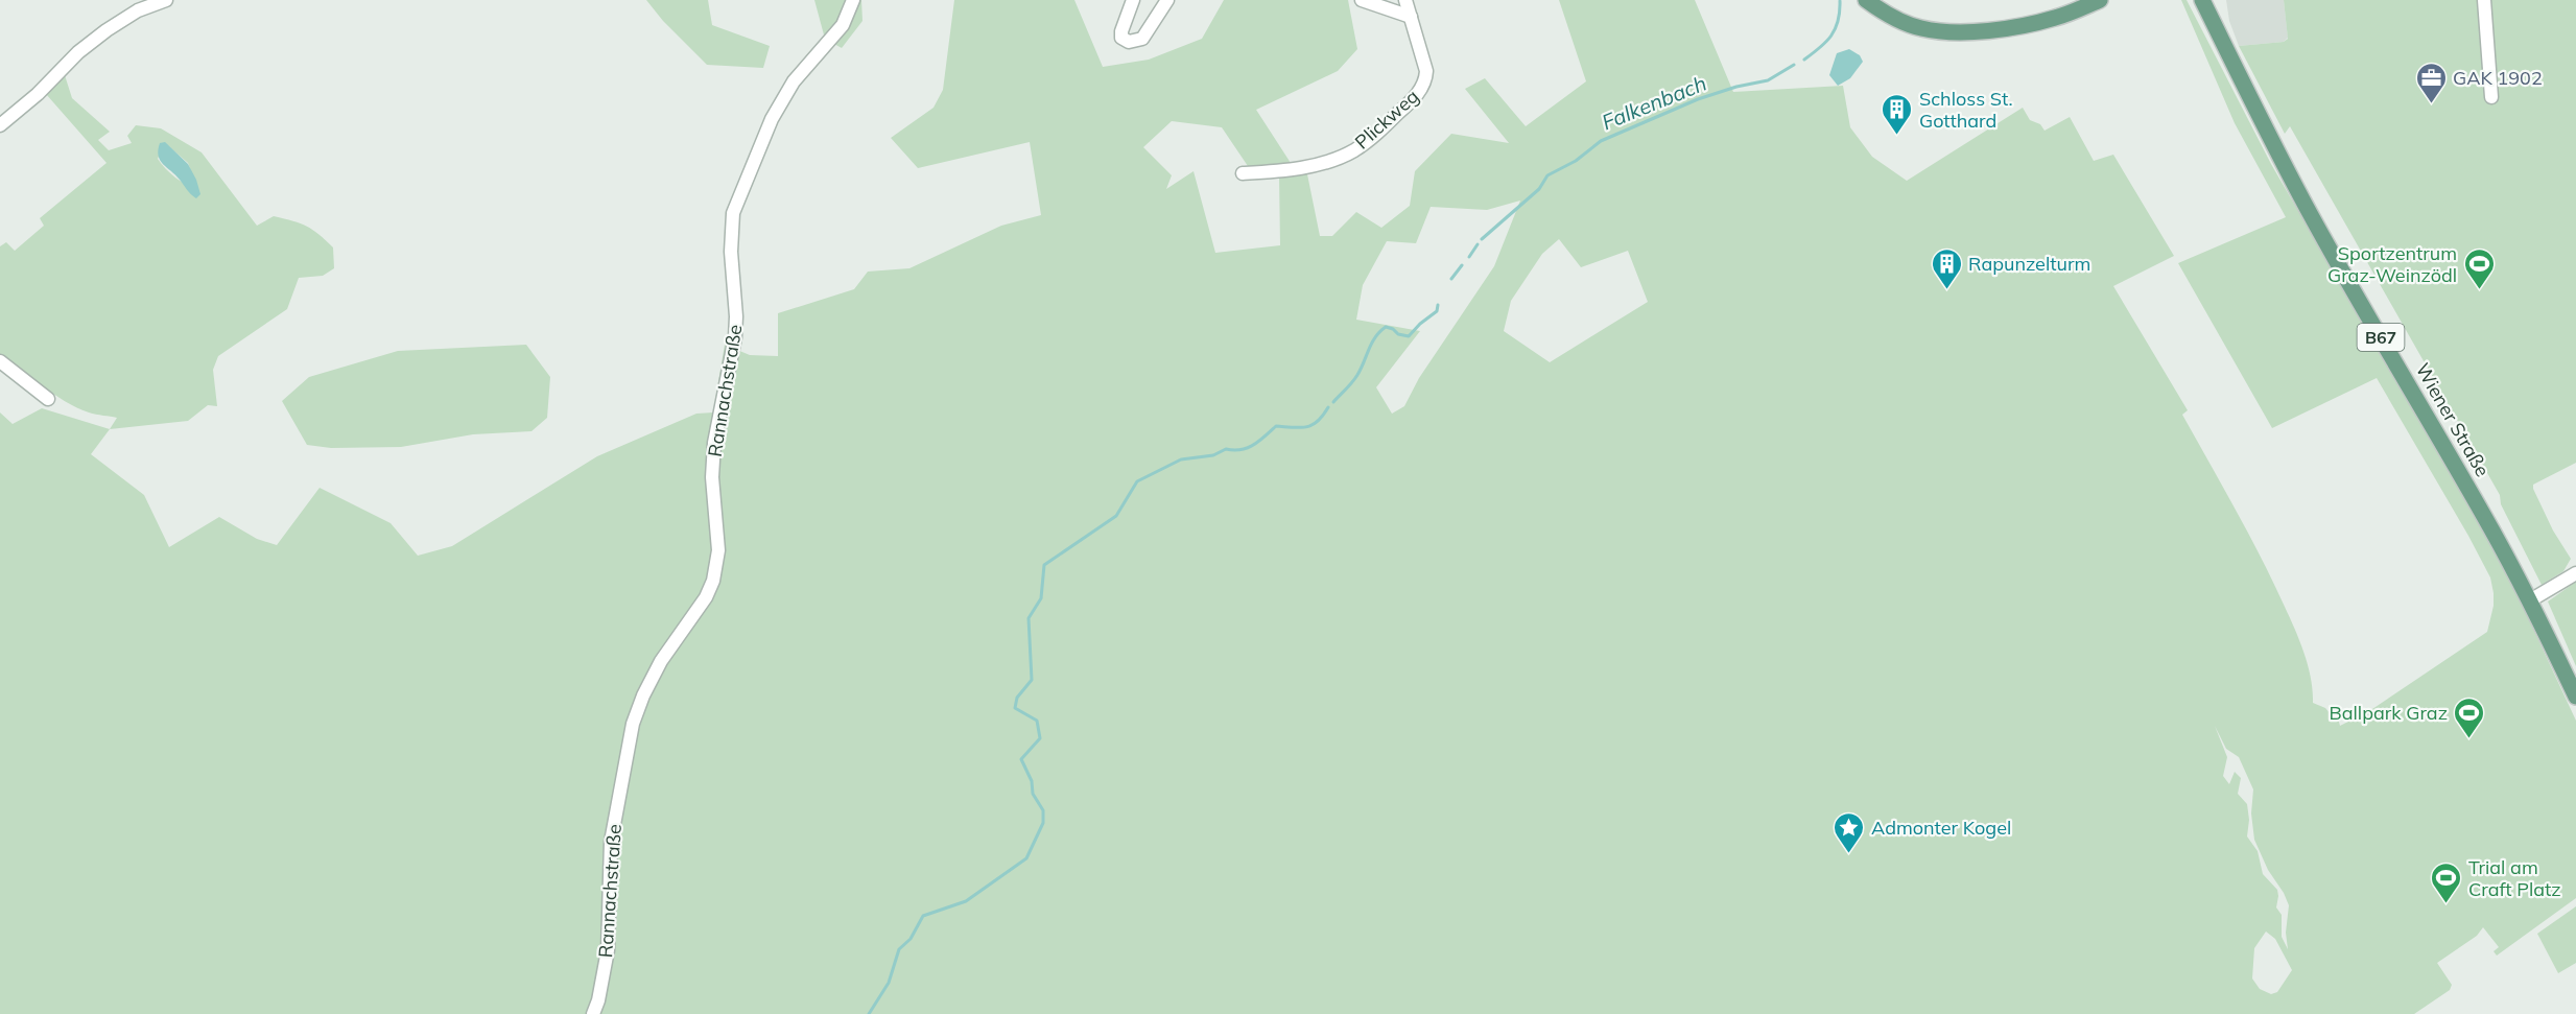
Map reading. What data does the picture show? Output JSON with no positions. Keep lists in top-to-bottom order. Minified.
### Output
{"streets":{"main road":["B67","Wiener Straße"],"street":["Plickweg","Rannachstraße"]},"water":["Falkenbach"],"places":{"office":["GAK 1902"],"building":["Schloss St. Gotthard","Rapunzelturm"],"sports":["Sportzentrum Graz-Weinzödl","Ballpark Graz","Trial am Craft Platz"],"place":["Admonter Kogel"]}}
